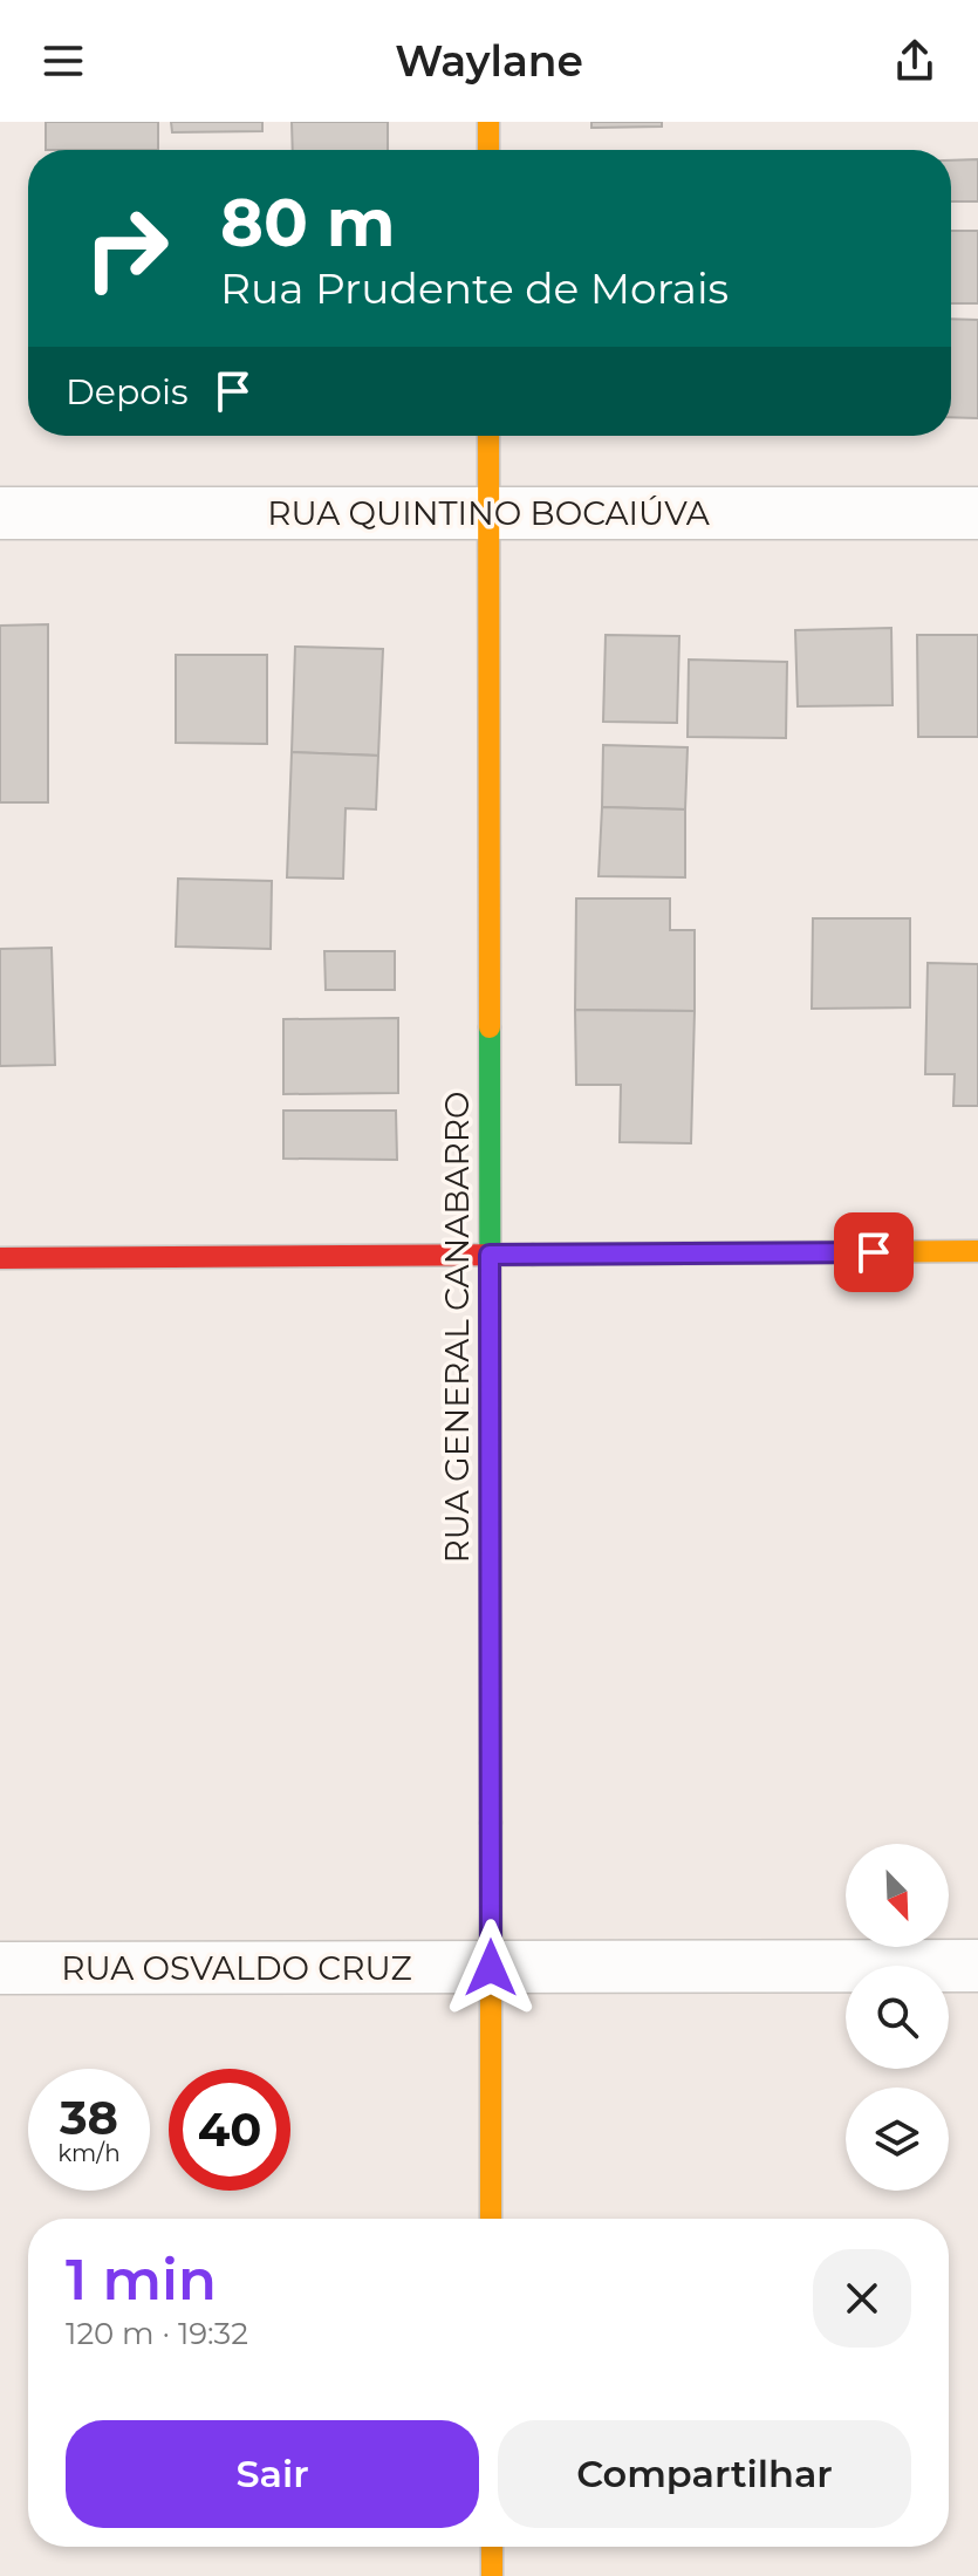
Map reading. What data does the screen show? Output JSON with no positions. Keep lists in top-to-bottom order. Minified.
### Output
{"streets":{"street":["RUA QUINTINO BOCAIÚVA","RUA GENERAL CANABARRO","RUA OSVALDO CRUZ"]},"crossings":[["RUA QUINTINO BOCAIÚVA","RUA GENERAL CANABARRO"],["RUA GENERAL CANABARRO","RUA OSVALDO CRUZ"]],"north":"bottom right","page":{"header":"Waylane","turn":["80 m","Rua Prudente de Morais"],"then":"Depois","speed":"38 km/h","limit":"40","heading":["1 min","120 m · 19:32"],"buttons":["Sair","Compartilhar"]}}
